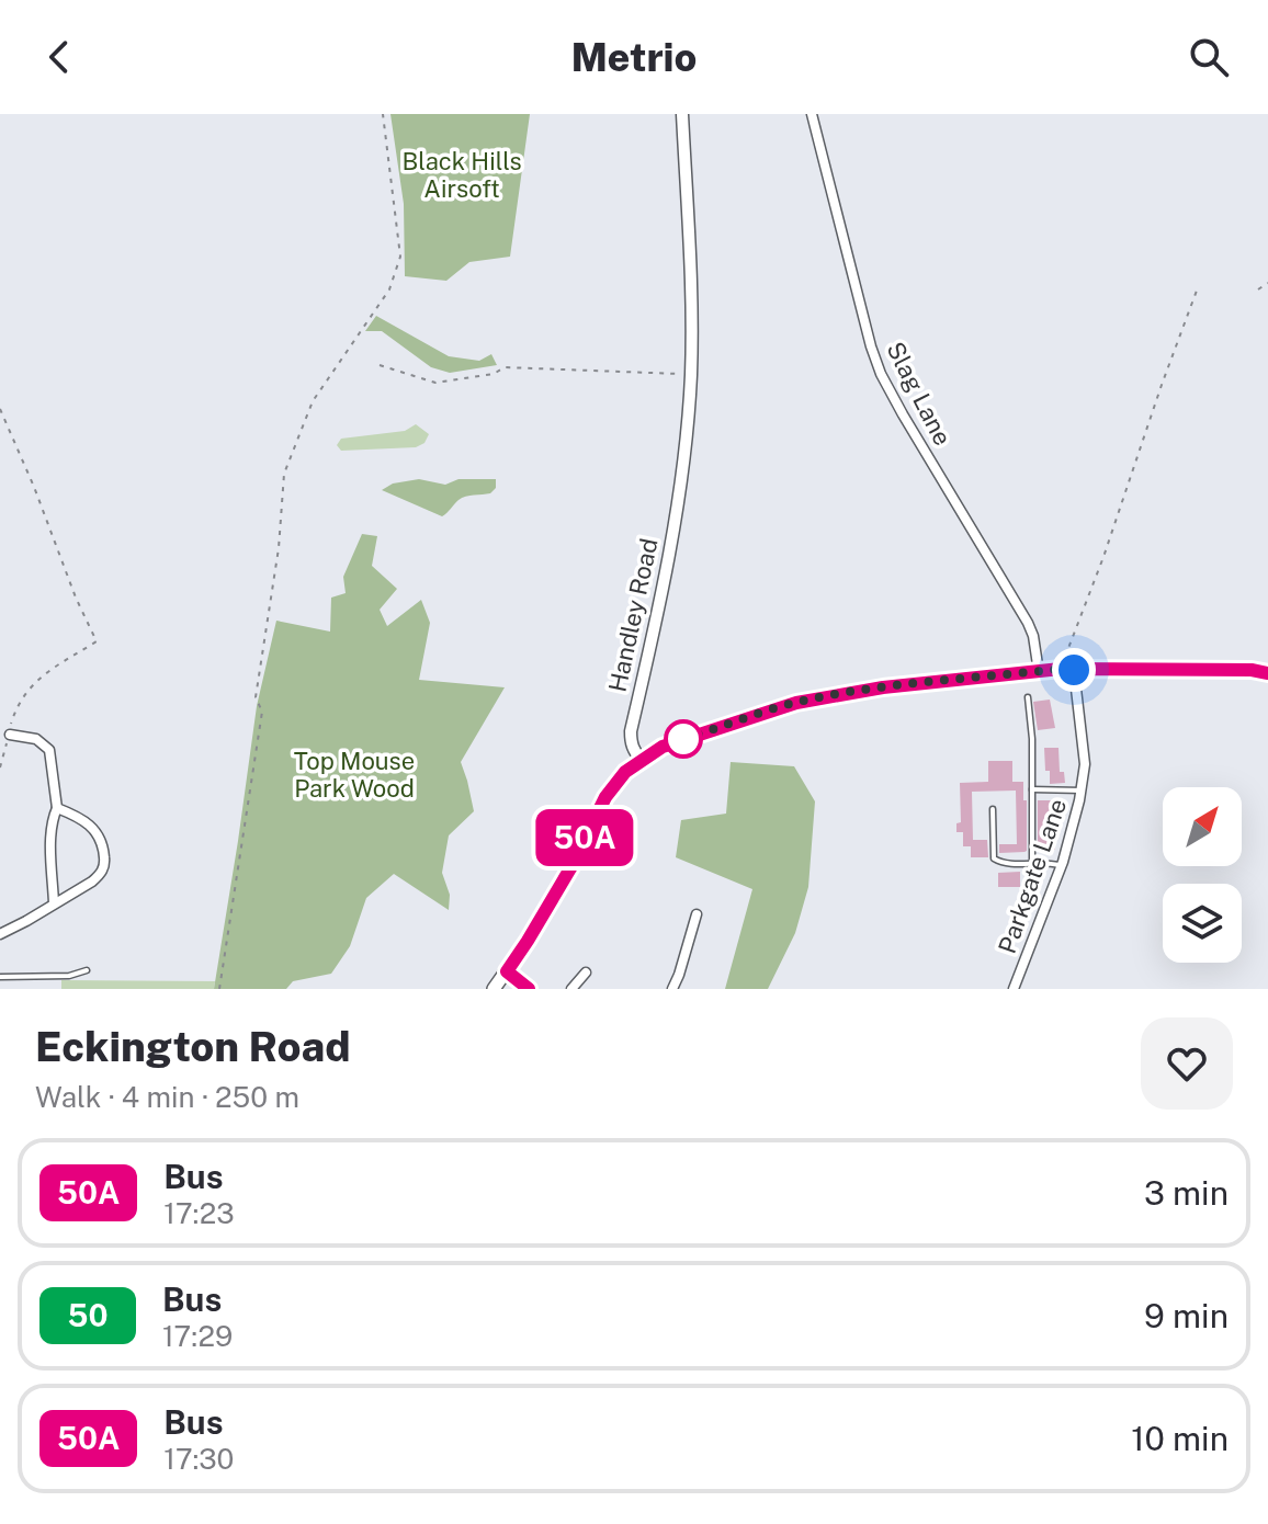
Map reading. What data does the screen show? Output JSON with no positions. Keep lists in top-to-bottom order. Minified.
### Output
{"streets":{"street":["Slag Lane","Handley Road","Parkgate Lane"]},"parks":["Black Hills Airsoft","Top Mouse Park Wood"],"lines":["bus line 50A"],"north":"top right","page":{"header":"Metrio","on_map":"50A","heading":["Eckington Road","Walk · 4 min · 250 m"],"list":[{"mark":"50A","name":"Bus","note":"17:23","value":"3 min"},{"mark":"50","name":"Bus","note":"17:29","value":"9 min"},{"mark":"50A","name":"Bus","note":"17:30","value":"10 min"}]}}
